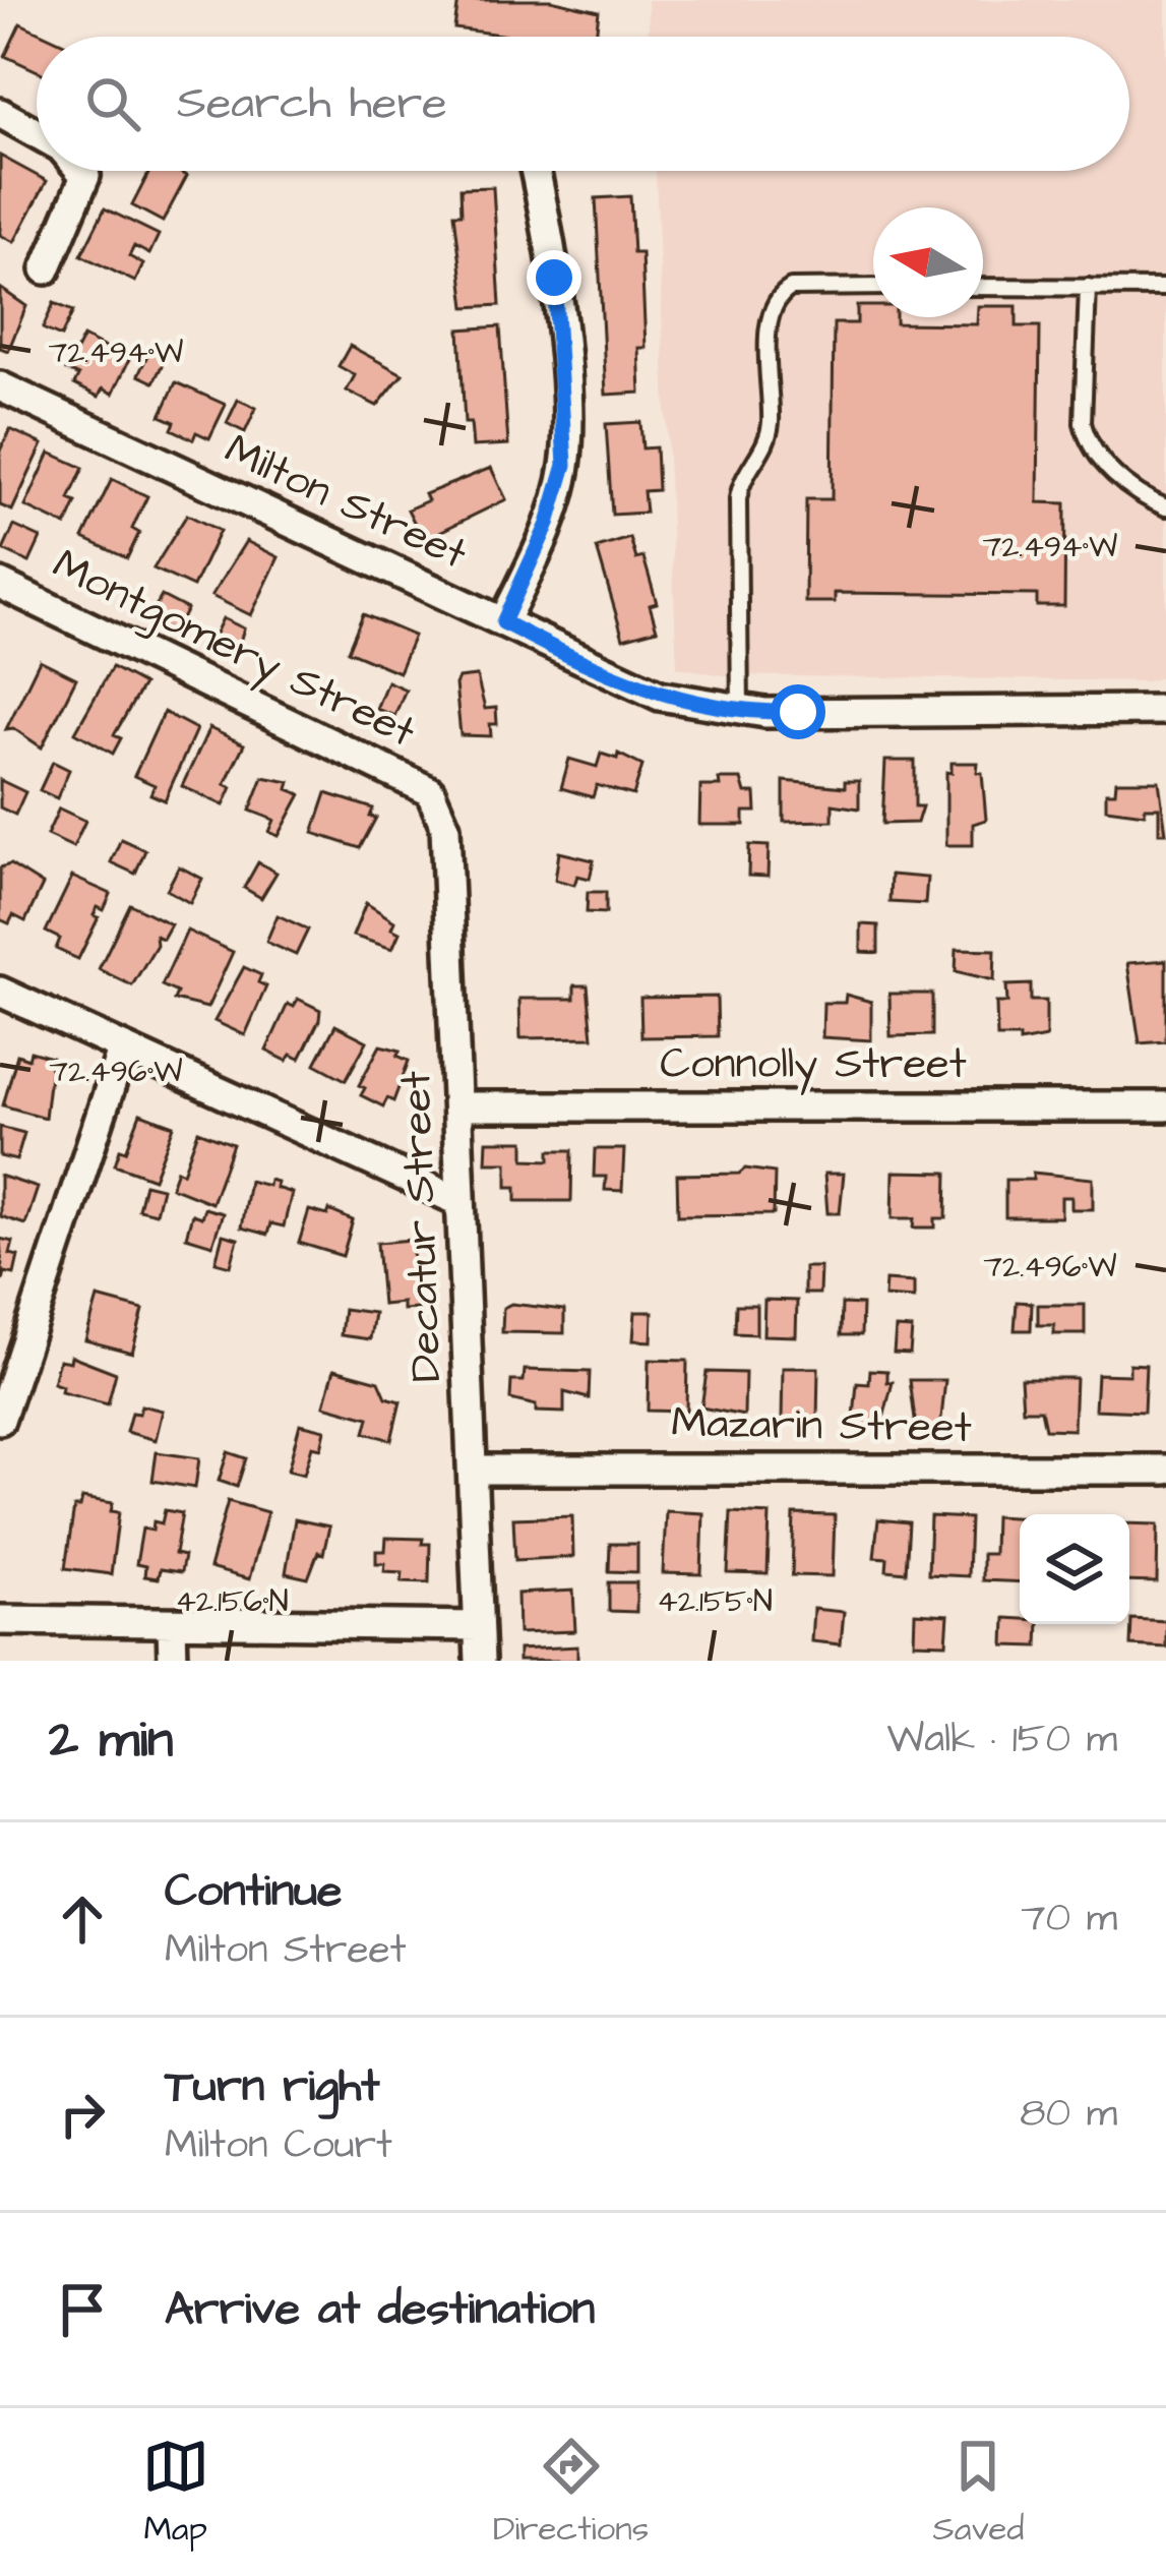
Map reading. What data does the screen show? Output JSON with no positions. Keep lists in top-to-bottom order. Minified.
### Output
{"streets":{"street":["Milton Street","Montgomery Street","Connolly Street","Decatur Street","Mazarin Street"]},"crossings":[["Montgomery Street","Decatur Street"],["Connolly Street","Decatur Street"],["Decatur Street","Mazarin Street"]],"north":"left","page":{"search":"Search here","heading":["2 min","Walk · 150 m"],"list":[["Continue","Milton Street","70 m"],["Turn right","Milton Court","80 m"],"Arrive at destination"],"nav":["Map","Directions","Saved"]},"coordinates":["72.494°W","72.496°W","42.156°N","42.155°N"]}
